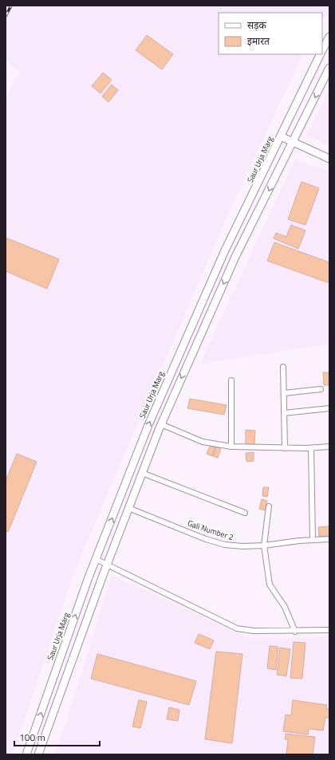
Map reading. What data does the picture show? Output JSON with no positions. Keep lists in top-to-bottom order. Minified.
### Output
{"streets":{"street":["Saur Urja Marg","Gali Number 2"]},"legend":["सड़क","इमारत"],"scale_bar":"100 m"}
